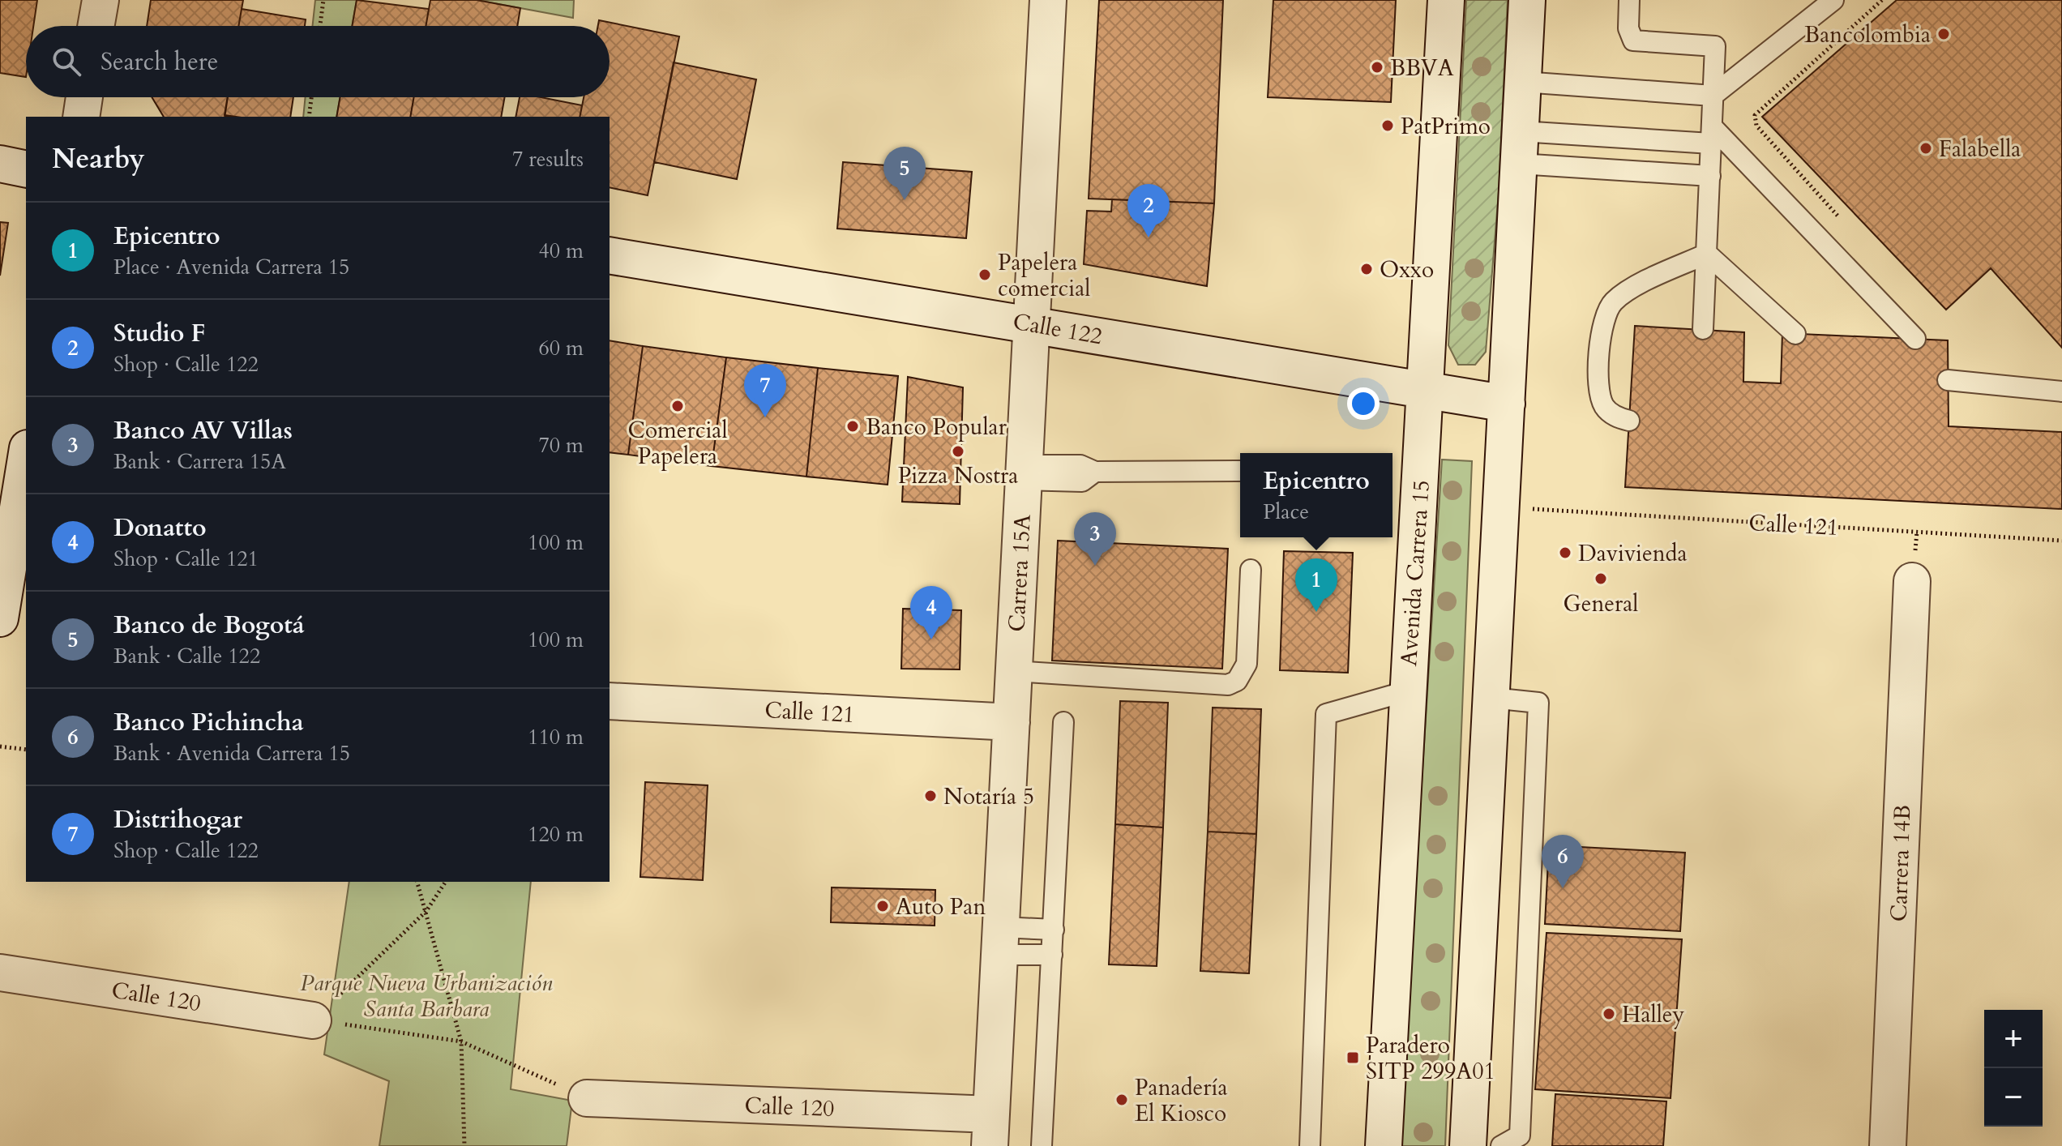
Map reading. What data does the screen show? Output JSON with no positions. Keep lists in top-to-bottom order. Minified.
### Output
{"streets":{"street":["Calle 122","Calle 121","Carrera 15A","Avenida Carrera 15","Carrera 14B","Calle 120"]},"crossings":[["Calle 122","Carrera 15A"],["Calle 122","Avenida Carrera 15"],["Calle 121","Carrera 15A"],["Carrera 15A","Calle 120"]],"parks":["Parque Nueva Urbanización Santa Barbara"],"places":{"other":["Bancolombia","BBVA","PatPrimo","Falabella","Oxxo","Papelera comercial","Comercial Papelera","Banco Popular","Pizza Nostra","Davivienda","General","Notaría 5","Auto Pan","Halley","Panadería El Kiosco"],"transit":["Paradero SITP 299A01"]},"page":{"search":"Search here","heading":["Nearby","7 results"],"pins":["5","2","7","3","1","4","6"],"list":[{"mark":"1","name":"Epicentro","note":"Place · Avenida Carrera 15","value":"40 m"},{"mark":"2","name":"Studio F","note":"Shop · Calle 122","value":"60 m"},{"mark":"3","name":"Banco AV Villas","note":"Bank · Carrera 15A","value":"70 m"},{"mark":"4","name":"Donatto","note":"Shop · Calle 121","value":"100 m"},{"mark":"5","name":"Banco de Bogotá","note":"Bank · Calle 122","value":"100 m"},{"mark":"6","name":"Banco Pichincha","note":"Bank · Avenida Carrera 15","value":"110 m"},{"mark":"7","name":"Distrihogar","note":"Shop · Calle 122","value":"120 m"}],"popup":["Epicentro","Place"],"map_buttons":["+","−"]}}
